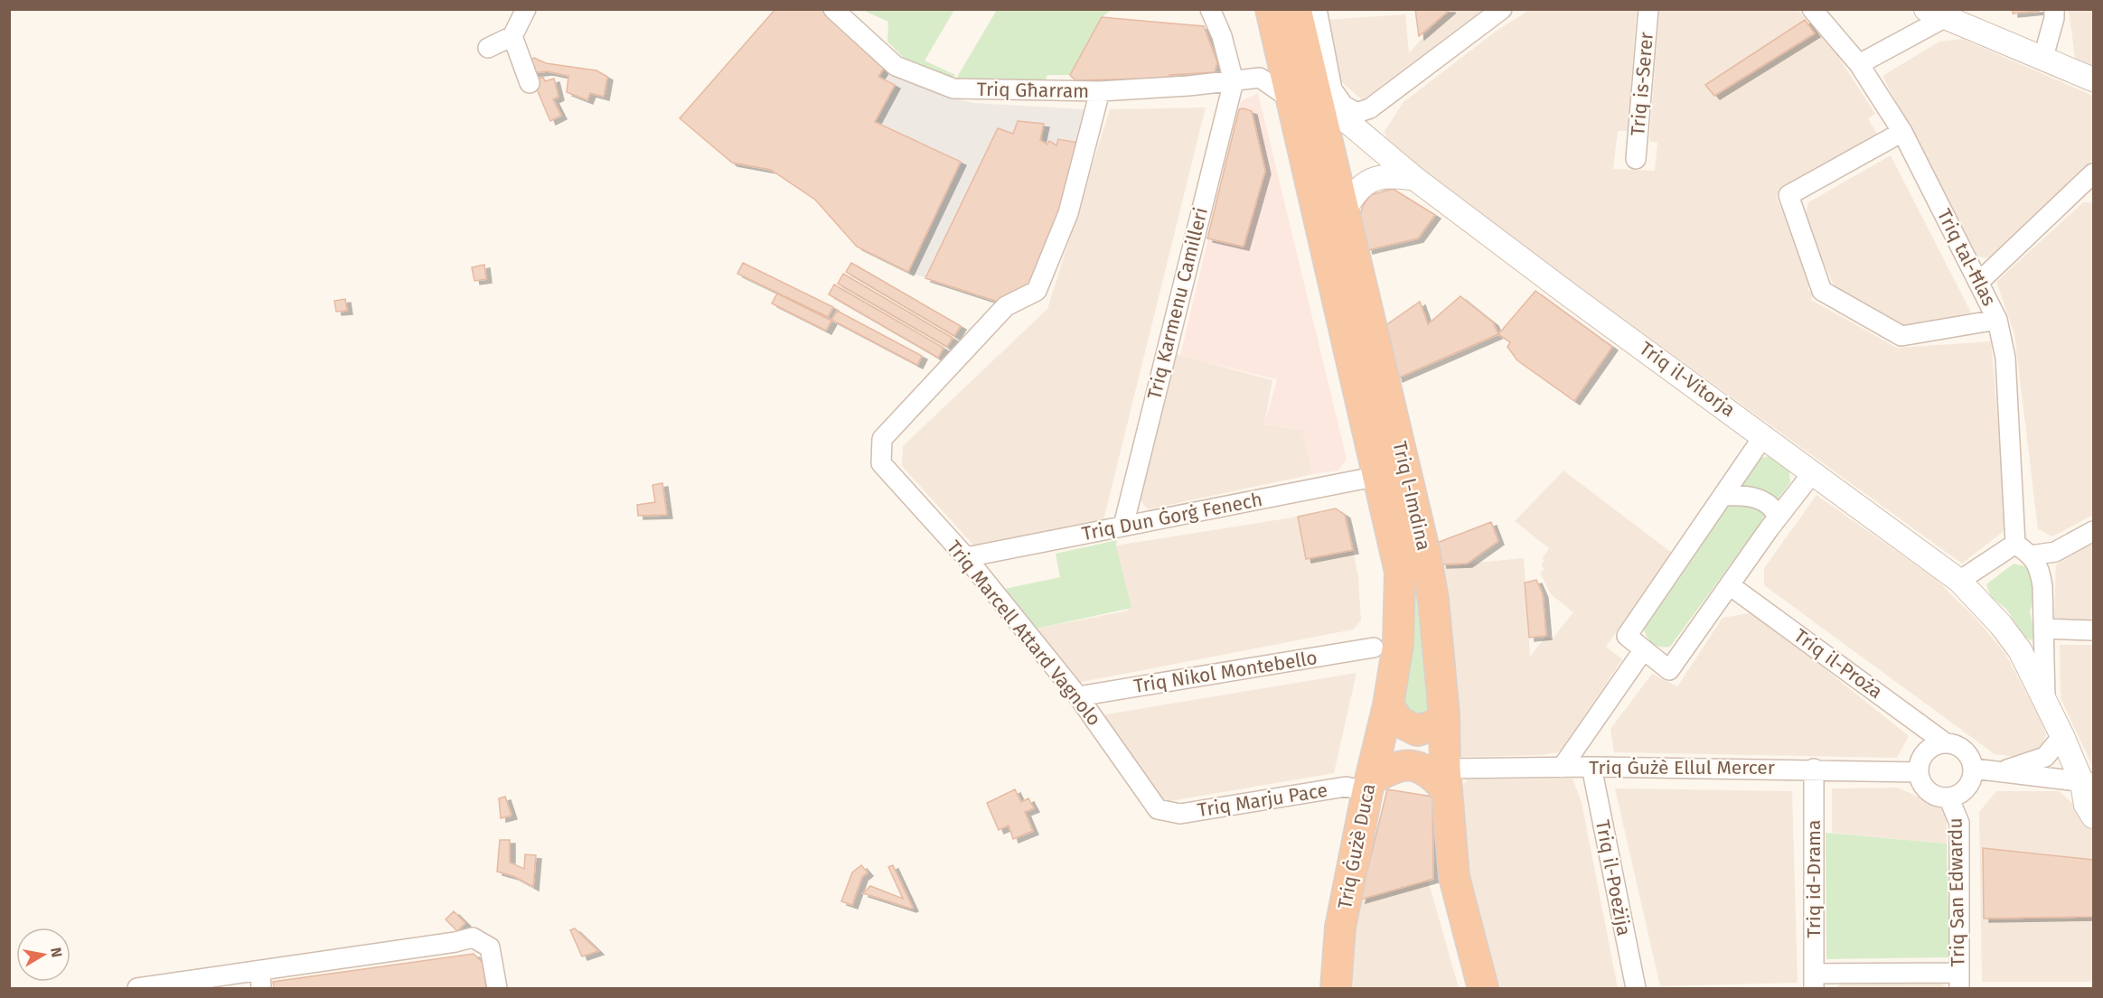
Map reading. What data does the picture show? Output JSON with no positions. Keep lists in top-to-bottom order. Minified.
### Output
{"streets":{"highway":["Triq l-Imdina","Triq Ġużè Duca"],"street":["Triq is-Serer","Triq Għarram","Triq tal-Ħlas","Triq Karmenu Camilleri","Triq il-Vitorja","Triq Dun Ġorġ Fenech","Triq Marcell Attard Vagnolo","Triq il-Proża","Triq Nikol Montebello","Triq Ġużè Ellul Mercer","Triq Marju Pace","Triq il-Poeżija","Triq id-Drama","Triq San Edwardu"]},"crossings":[["Triq Għarram","Triq Karmenu Camilleri"],["Triq Għarram","Triq Marcell Attard Vagnolo"],["Triq tal-Ħlas","Triq il-Vitorja"],["Triq Karmenu Camilleri","Triq Dun Ġorġ Fenech"],["Triq il-Vitorja","Triq l-Imdina"],["Triq l-Imdina","Triq Dun Ġorġ Fenech"],["Triq l-Imdina","Triq Ġużè Ellul Mercer"],["Triq l-Imdina","Triq Ġużè Duca"],["Triq Dun Ġorġ Fenech","Triq Marcell Attard Vagnolo"],["Triq Marcell Attard Vagnolo","Triq Nikol Montebello"],["Triq Marcell Attard Vagnolo","Triq Marju Pace"],["Triq il-Proża","Triq Ġużè Ellul Mercer"],["Triq il-Proża","Triq San Edwardu"],["Triq Ġużè Ellul Mercer","Triq il-Poeżija"],["Triq Ġużè Ellul Mercer","Triq id-Drama"],["Triq Ġużè Ellul Mercer","Triq San Edwardu"],["Triq Marju Pace","Triq Ġużè Duca"]],"north":"right"}
